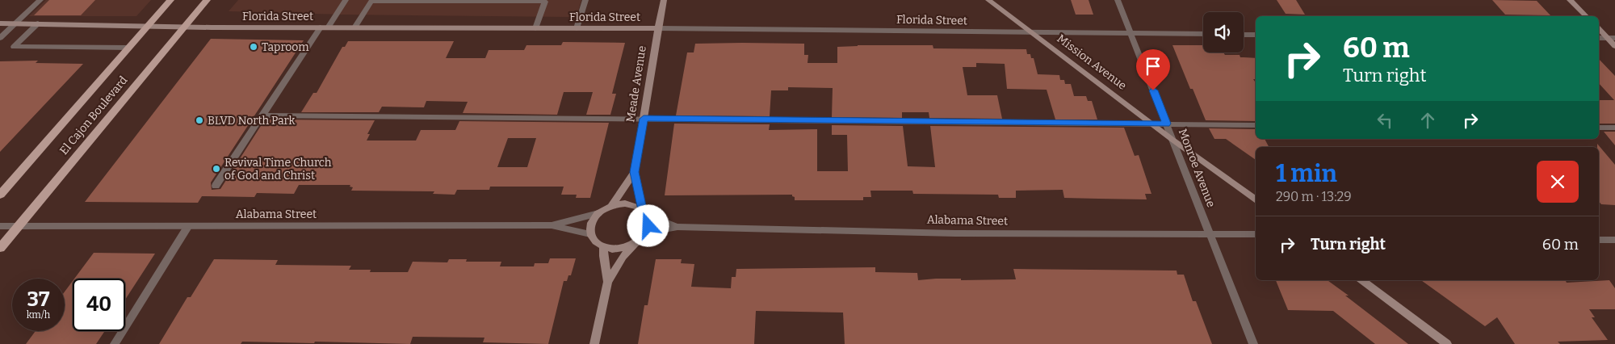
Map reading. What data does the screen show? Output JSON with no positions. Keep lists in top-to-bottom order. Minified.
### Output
{"streets":{"main road":["El Cajon Boulevard"],"street":["Florida Street","Mission Avenue","Meade Avenue","Monroe Avenue","Alabama Street"]},"crossings":[["Florida Street","Mission Avenue"],["Florida Street","Meade Avenue"],["Florida Street","El Cajon Boulevard"],["Florida Street","Monroe Avenue"],["Mission Avenue","Monroe Avenue"],["Meade Avenue","Alabama Street"],["El Cajon Boulevard","Alabama Street"],["Monroe Avenue","Alabama Street"]],"places":["Taproom","BLVD North Park","Revival Time Church of God and Christ"],"page":{"turn":["60 m","Turn right"],"heading":["1 min","290 m · 13:29"],"list":[{"name":"Turn right","value":"60 m"}],"speed":"37 km/h","limit":"40"}}
